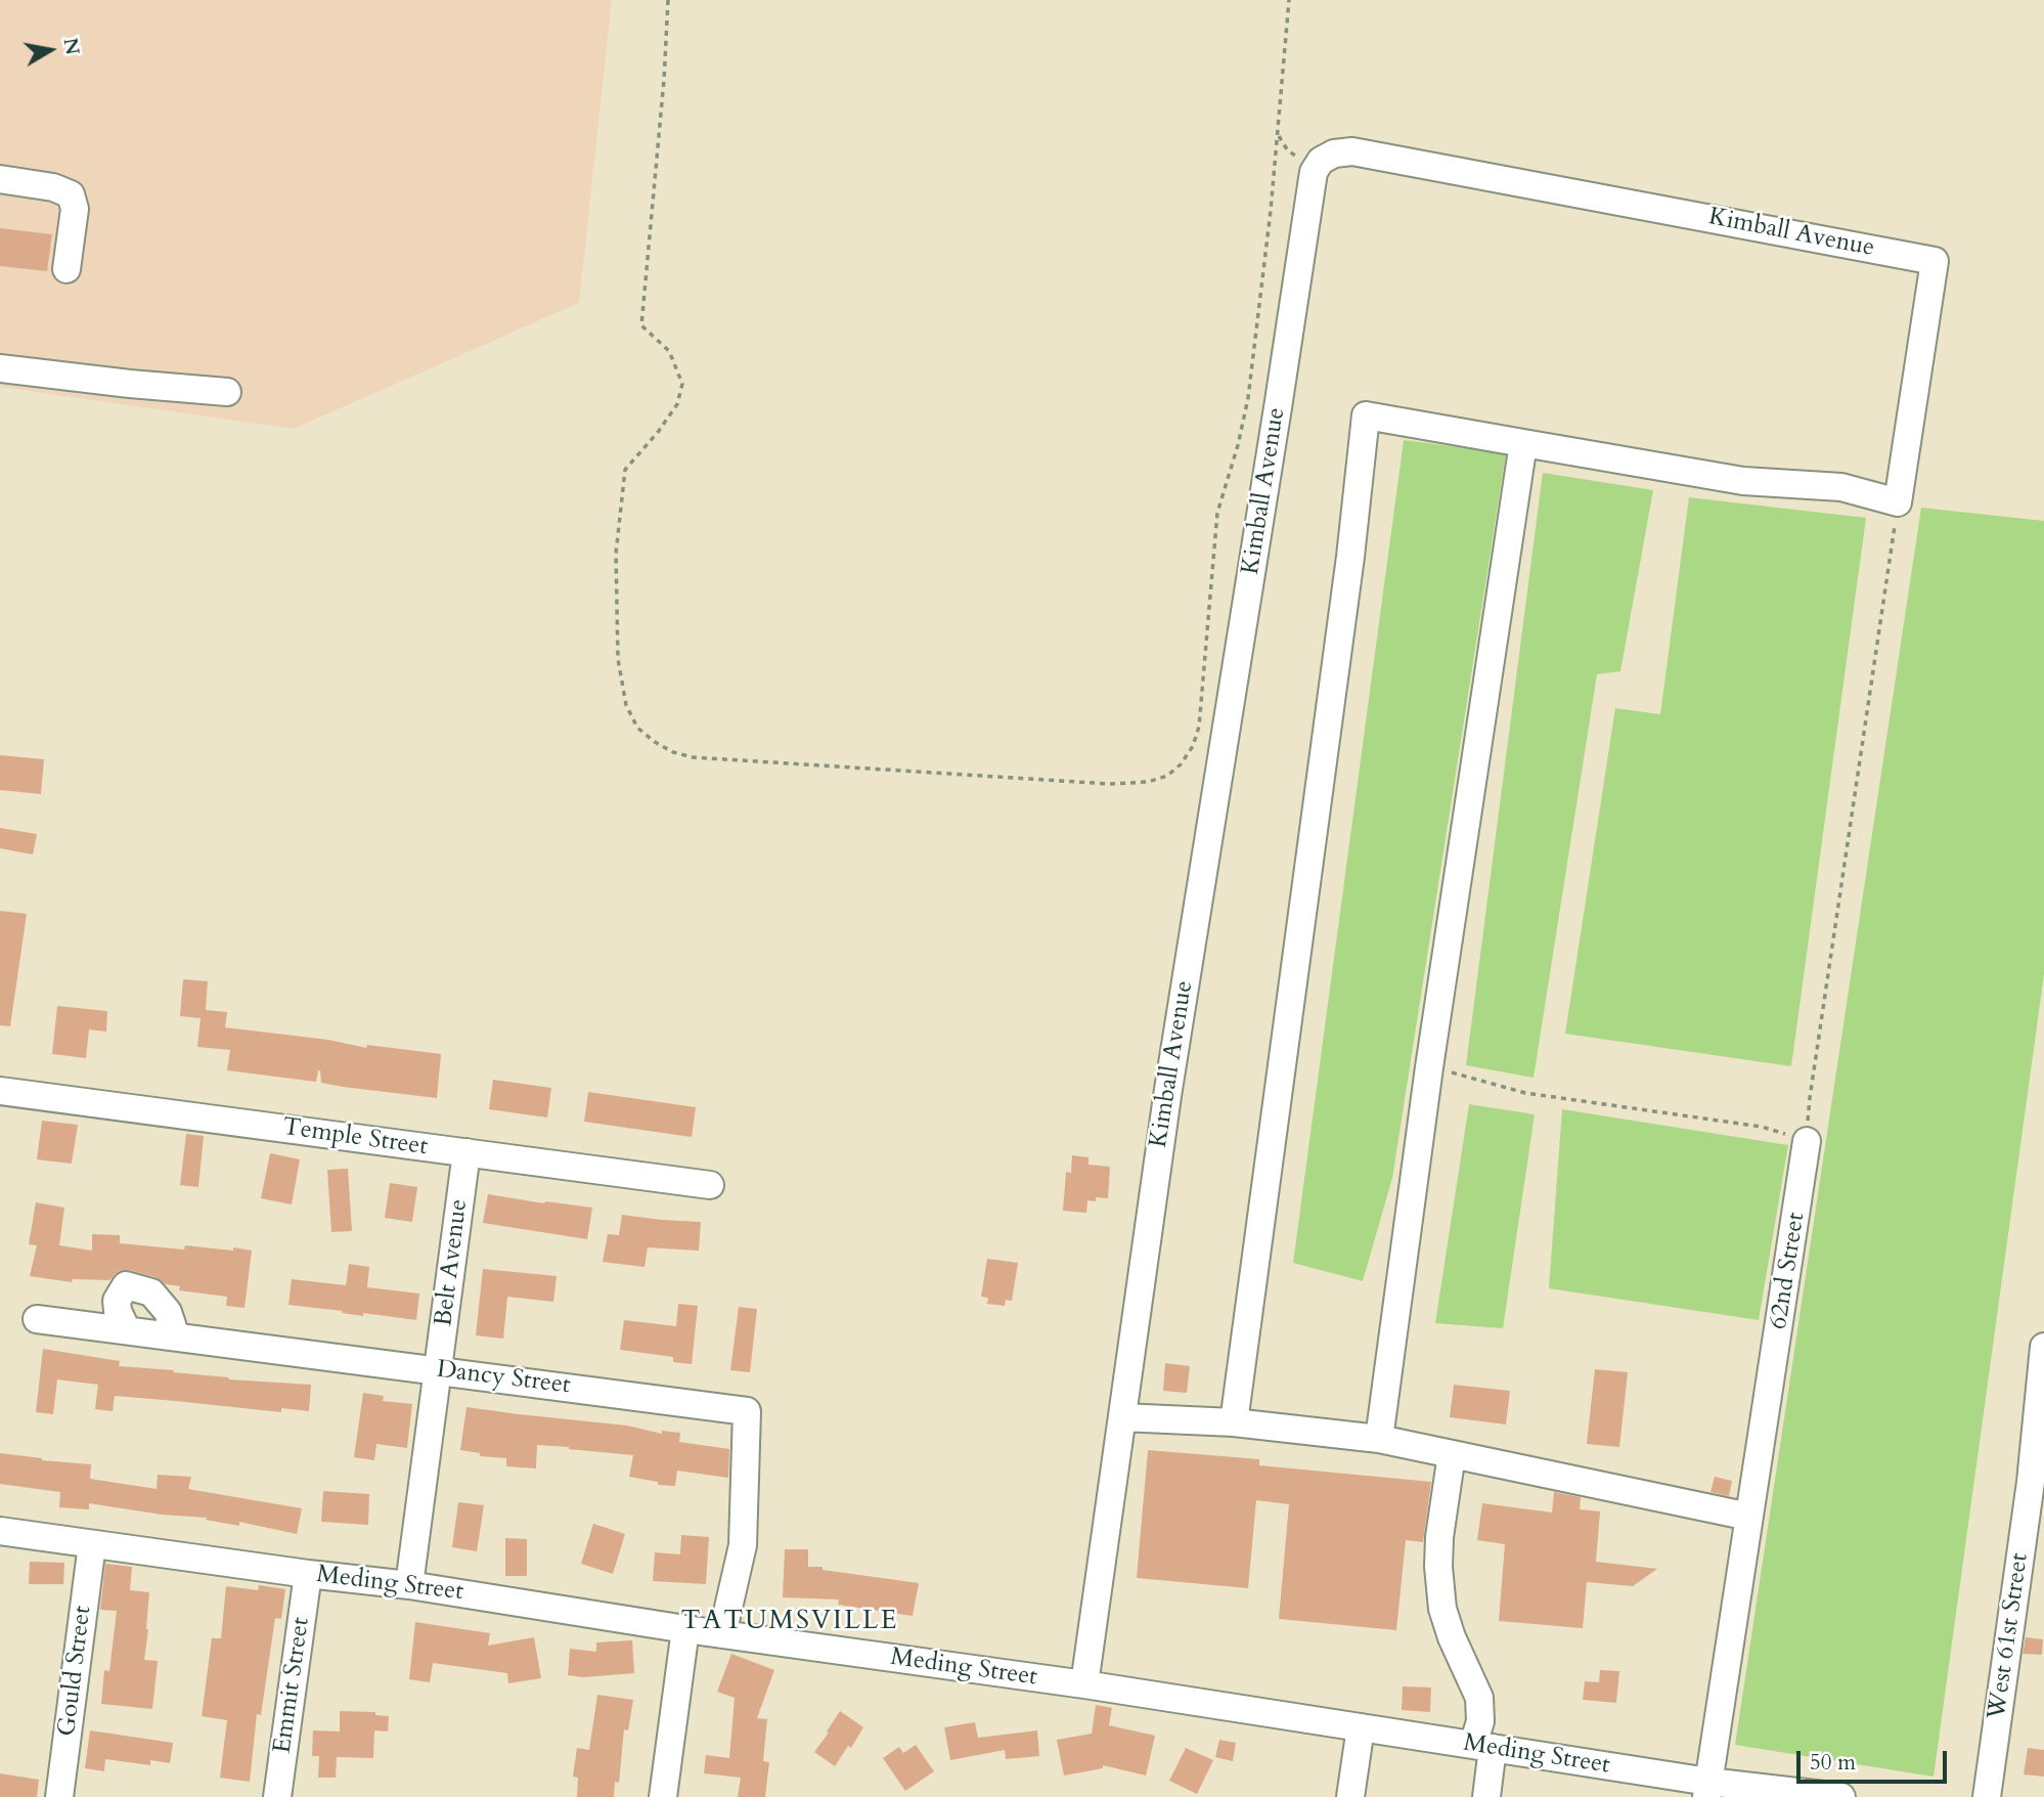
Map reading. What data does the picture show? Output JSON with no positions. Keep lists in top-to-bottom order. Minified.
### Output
{"streets":{"street":["Kimball Avenue","Temple Street","Belt Avenue","62nd Street","Dancy Street","Meding Street","West 61st Street","Gould Street","Emmit Street"]},"crossings":[["Kimball Avenue","Meding Street"],["Temple Street","Belt Avenue"],["Belt Avenue","Dancy Street"],["Belt Avenue","Meding Street"],["62nd Street","Meding Street"],["Dancy Street","Meding Street"],["Meding Street","Gould Street"],["Meding Street","Emmit Street"]],"districts":["TATUMSVILLE"],"scale_bar":"50 m","north":"right"}
